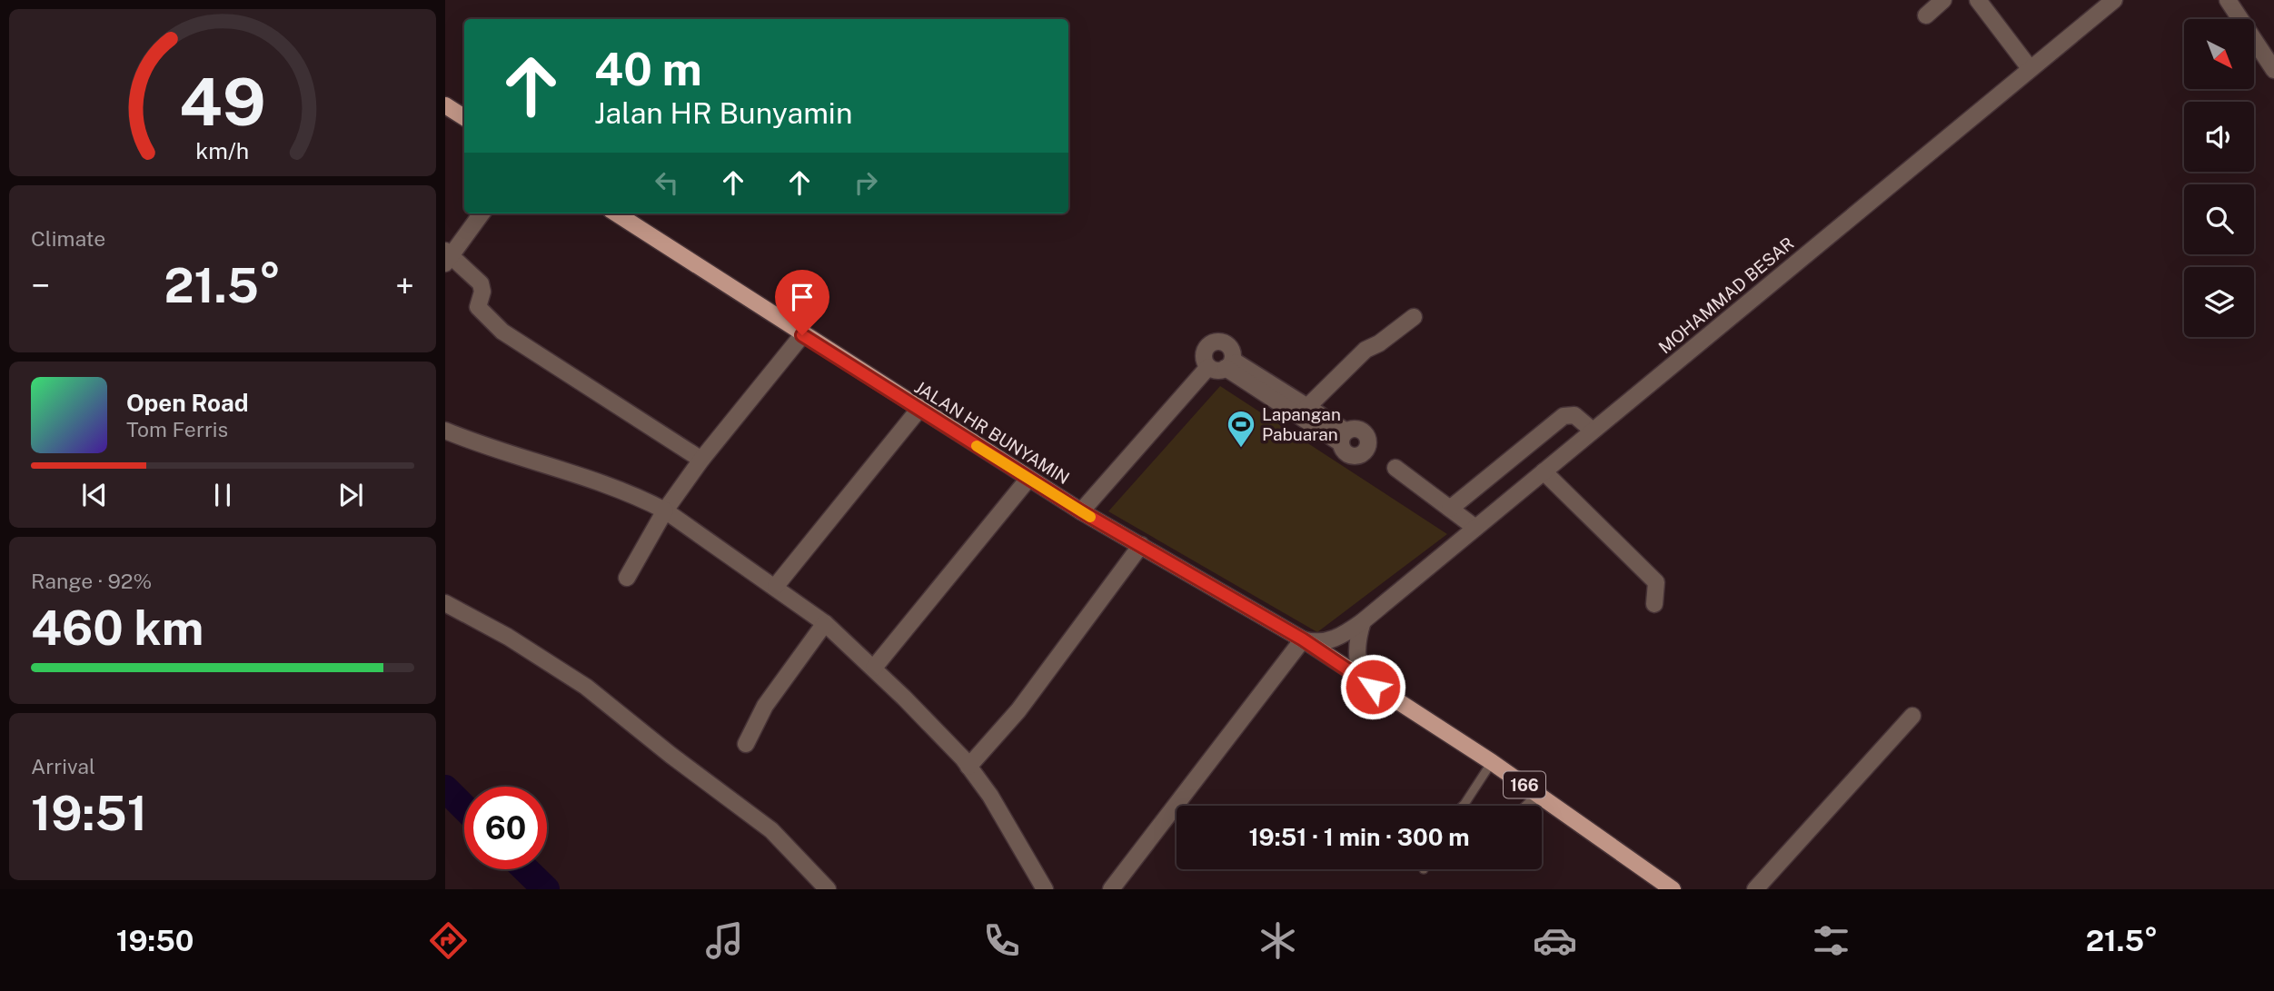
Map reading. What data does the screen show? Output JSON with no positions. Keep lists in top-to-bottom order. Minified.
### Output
{"streets":{"main road":["JALAN HR BUNYAMIN","166"],"street":["MOHAMMAD BESAR"]},"crossings":[["JALAN HR BUNYAMIN","166"]],"places":{"sports":["Lapangan Pabuaran"]},"north":"bottom right","page":{"turn":["40 m","Jalan HR Bunyamin"],"tile":["Climate",["Range · 92%","460 km"],["Arrival","19:51"]],"heat":["−","21.5°","+"],"song":["Open Road","Tom Ferris"],"limit":"60","trip":"19:51 · 1 min · 300 m","tabs":["19:50","21.5°"],"gauge":["49","km/h"]}}
